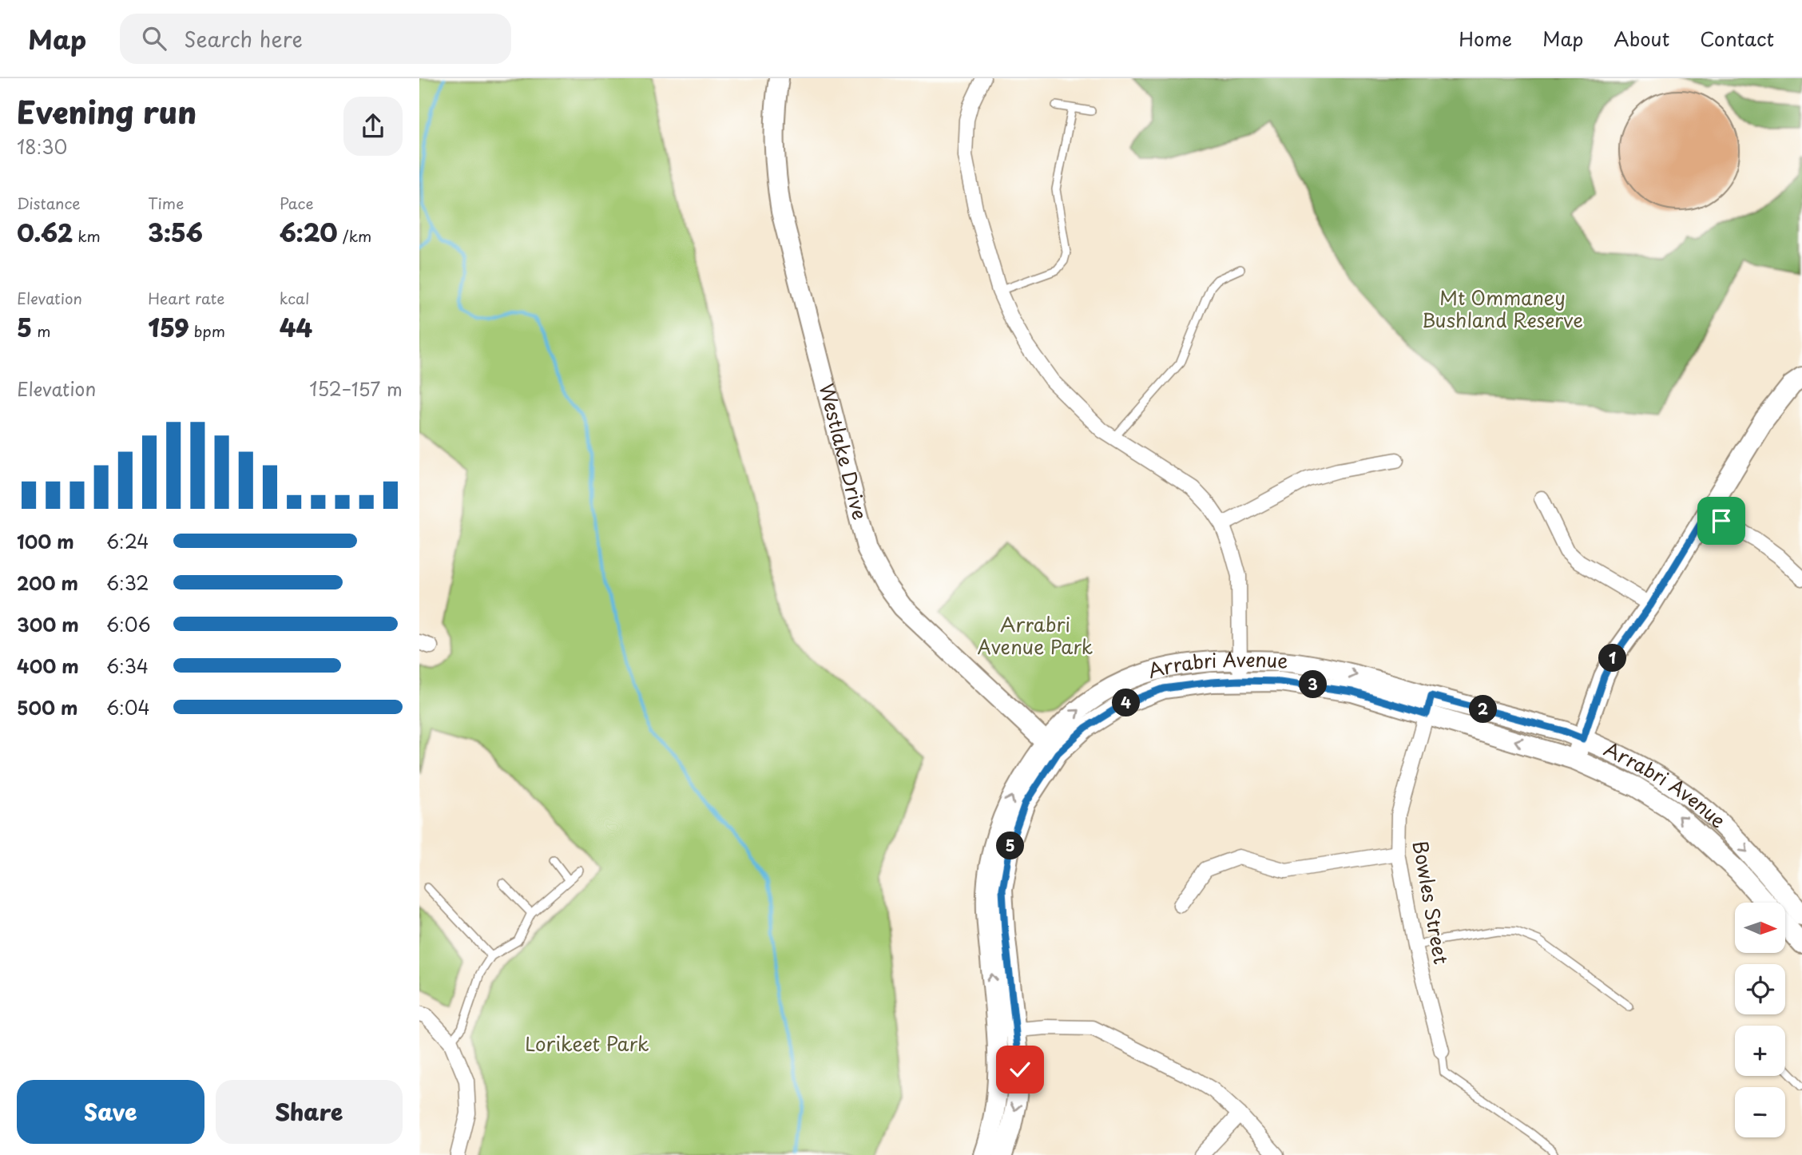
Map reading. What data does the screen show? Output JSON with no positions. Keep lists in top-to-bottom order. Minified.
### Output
{"streets":{"street":["Westlake Drive","Arrabri Avenue","Bowles Street"]},"crossings":[["Westlake Drive","Arrabri Avenue"],["Arrabri Avenue","Bowles Street"]],"parks":["Mt Ommaney Bushland Reserve","Arrabri Avenue Park","Lorikeet Park"],"north":"right","page":{"header":"Map","search":"Search here","nav":["Home","Map","About","Contact"],"heading":["Evening run","18:30"],"stats":[["Distance","0.62 km"],["Time","3:56"],["Pace","6:20 /km"],["Elevation","5 m"],["Heart rate","159 bpm"],["kcal","44"]],"chart":["Elevation","152–157 m"],"list":[{"name":"100 m","note":"6:24"},{"name":"200 m","note":"6:32"},{"name":"300 m","note":"6:06"},{"name":"400 m","note":"6:34"},{"name":"500 m","note":"6:04"}],"pins":["1","3","4","2","5"],"map_buttons":["+","−"],"buttons":["Save","Share"]}}
